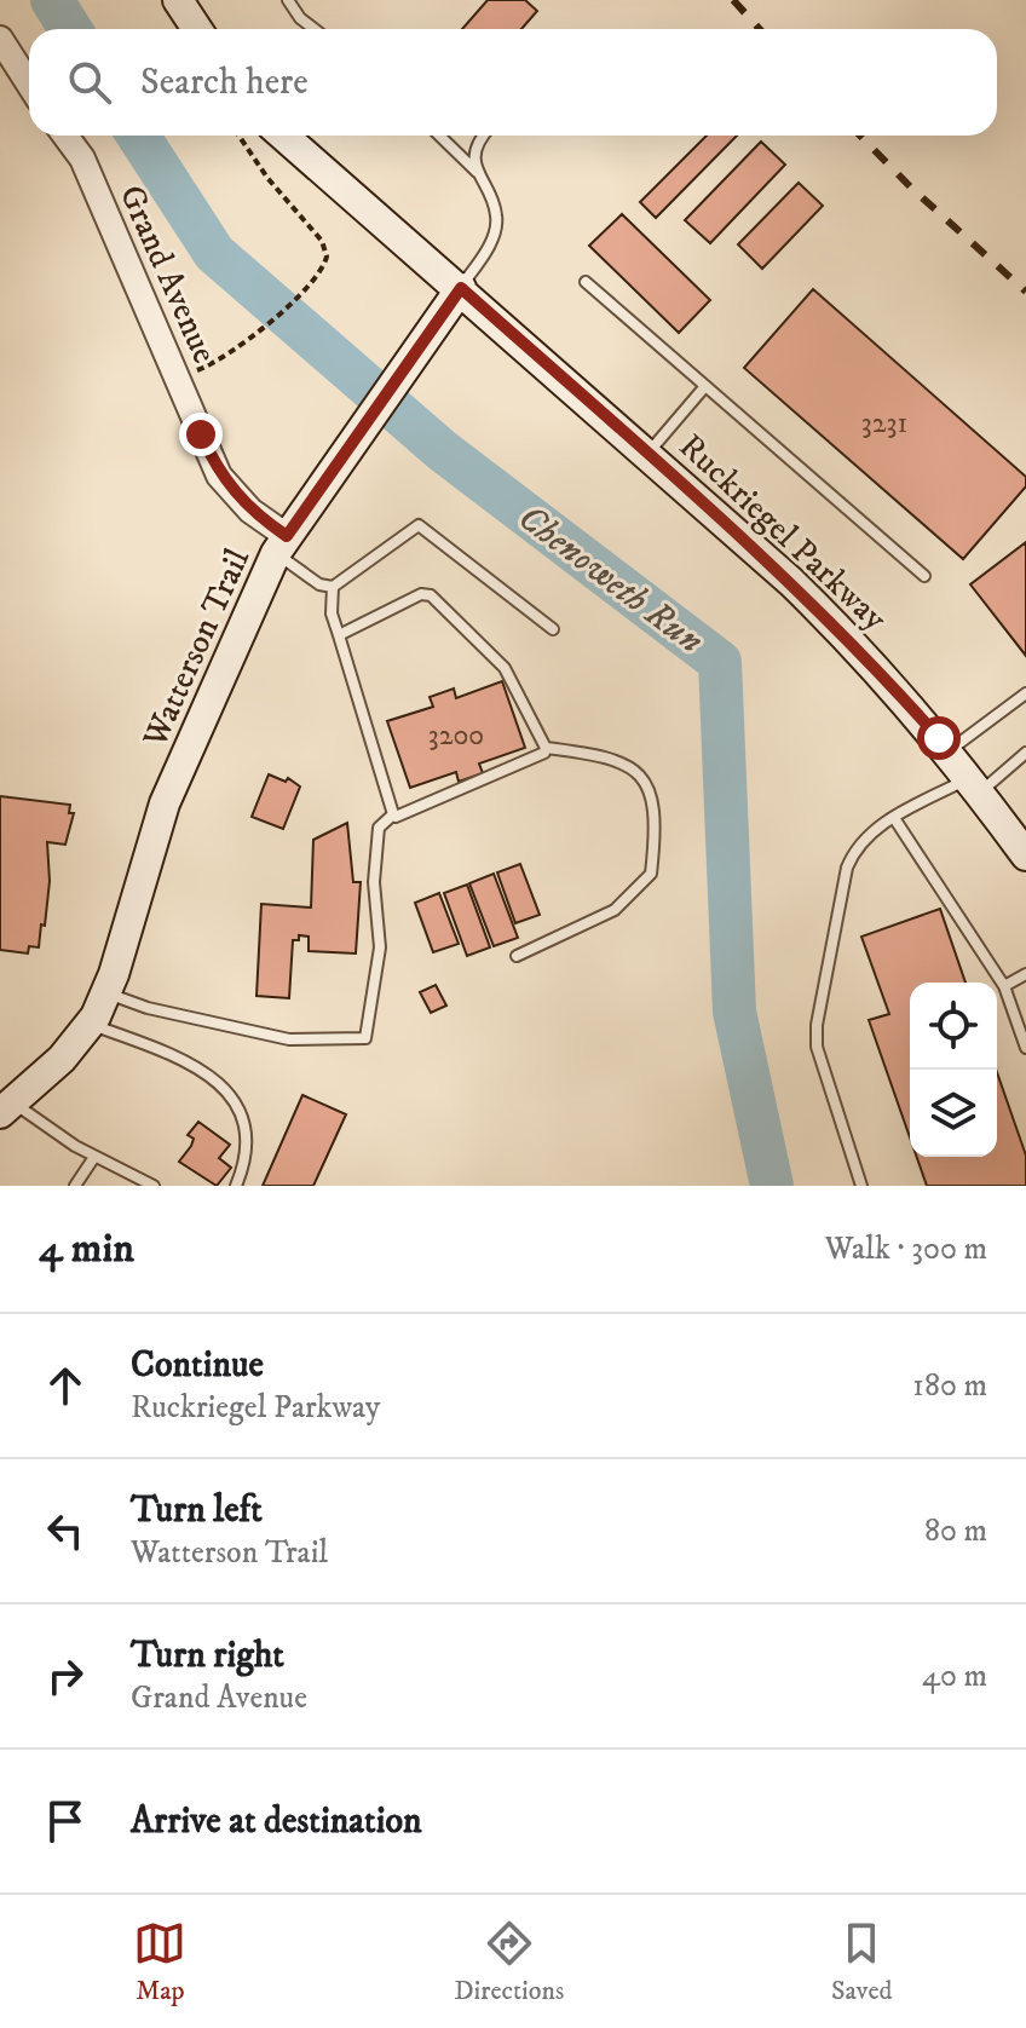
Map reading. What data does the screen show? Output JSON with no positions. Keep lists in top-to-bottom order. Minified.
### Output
{"streets":{"main road":["Ruckriegel Parkway","Watterson Trail"],"street":["Grand Avenue"]},"crossings":[["Grand Avenue","Watterson Trail"],["Ruckriegel Parkway","Watterson Trail"]],"water":["Chenoweth Run"],"house_numbers":["3231","3200"],"page":{"search":"Search here","heading":["4 min","Walk · 300 m"],"list":[["Continue","Ruckriegel Parkway","180 m"],["Turn left","Watterson Trail","80 m"],["Turn right","Grand Avenue","40 m"],"Arrive at destination"],"nav":["Map","Directions","Saved"]}}
